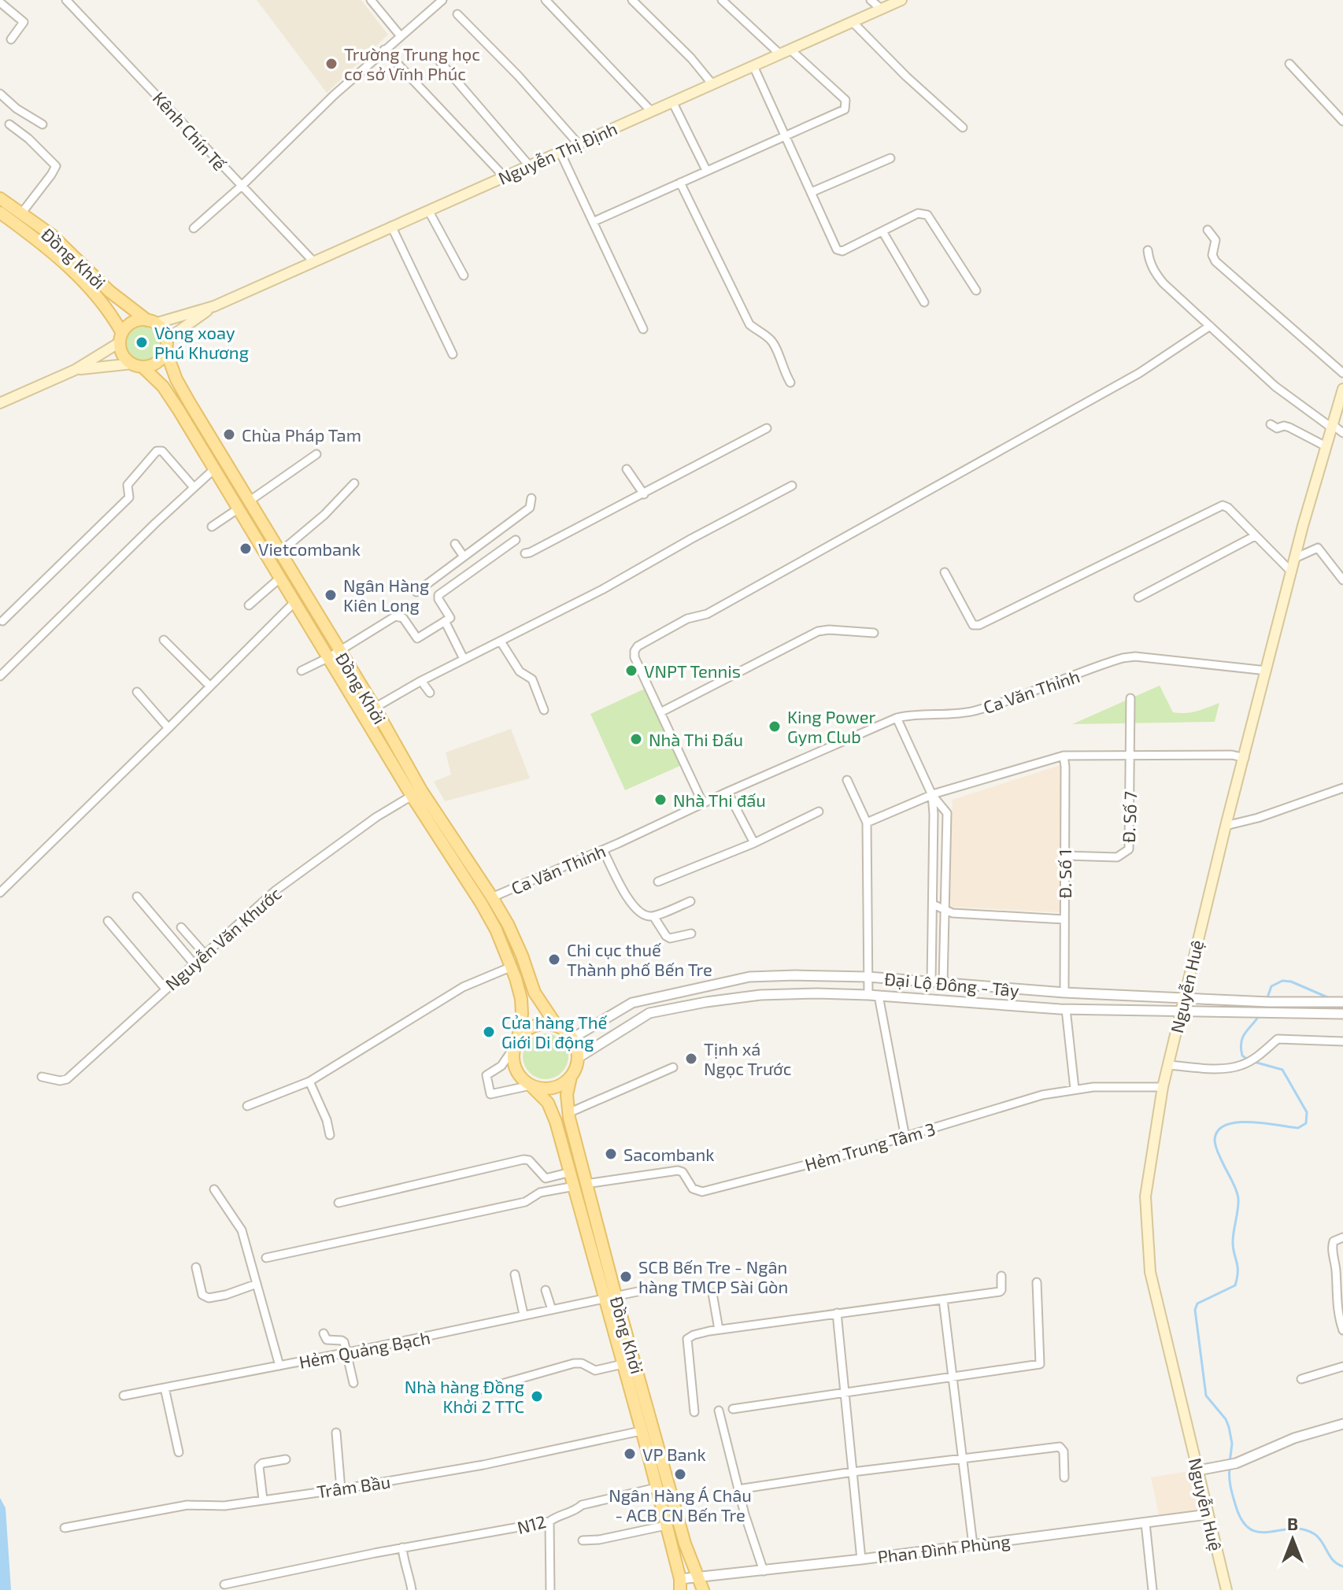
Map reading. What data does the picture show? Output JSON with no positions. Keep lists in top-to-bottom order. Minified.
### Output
{"streets":{"main road":["Nguyễn Thị Định","Đồng Khởi","Nguyễn Huệ"],"street":["Kênh Chín Tế","Ca Văn Thỉnh","Đ. Số 7","Đ. Số 1","Nguyễn Văn Khước","Đại Lộ Đông - Tây","Hẻm Trung Tâm 3","Hẻm Quảng Bạch","Trâm Bầu","N12","Phan Đình Phùng"]},"crossings":[["Kênh Chín Tế","Nguyễn Thị Định"],["Nguyễn Thị Định","Đồng Khởi"],["Đồng Khởi","Ca Văn Thỉnh"],["Đồng Khởi","Nguyễn Văn Khước"],["Đồng Khởi","Đại Lộ Đông - Tây"],["Đồng Khởi","Hẻm Trung Tâm 3"],["Đồng Khởi","Hẻm Quảng Bạch"],["Đồng Khởi","Trâm Bầu"],["Đồng Khởi","N12"],["Đồng Khởi","Phan Đình Phùng"],["Ca Văn Thỉnh","Nguyễn Huệ"],["Đ. Số 7","Đ. Số 1"],["Đ. Số 1","Đại Lộ Đông - Tây"],["Đại Lộ Đông - Tây","Nguyễn Huệ"],["Nguyễn Huệ","Hẻm Trung Tâm 3"],["Nguyễn Huệ","Phan Đình Phùng"]],"places":["Trường Trung học cơ sở Vĩnh Phúc","Vòng xoay Phú Khương","Chùa Pháp Tam","Vietcombank","Ngân Hàng Kiên Long","VNPT Tennis","King Power Gym Club","Nhà Thi Đấu","Nhà Thi đấu","Chi cục thuế Thành phố Bến Tre","Cửa hàng Thế Giới Di động","Tịnh xá Ngọc Trước","Sacombank","SCB Bến Tre - Ngân hàng TMCP Sài Gòn","Nhà hàng Đồng Khởi 2 TTC","VP Bank","Ngân Hàng Á Châu - ACB CN Bến Tre"],"north":"top"}
